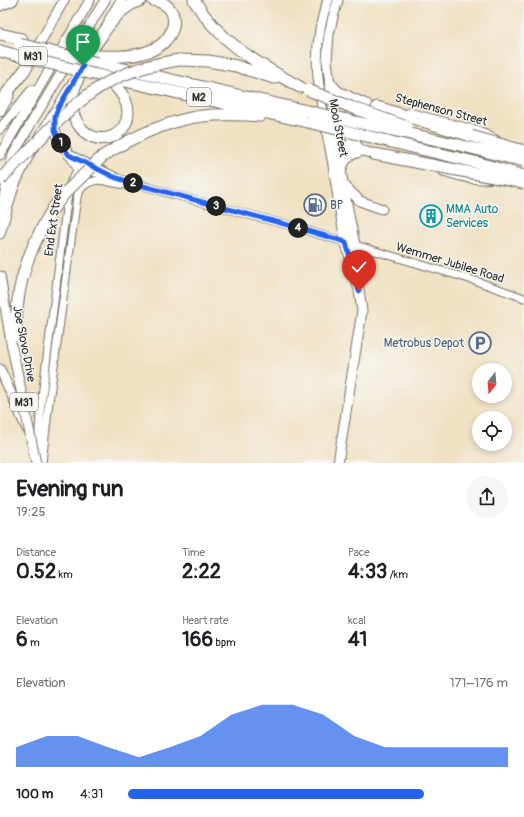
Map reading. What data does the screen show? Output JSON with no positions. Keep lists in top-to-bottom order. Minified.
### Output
{"streets":{"highway":["M2"],"main road":["M31","Stephenson Street","Mooi Street","Joe Slovo Drive"],"street":["End Ext Street","Wemmer Jubilee Road"]},"crossings":[["M2","Stephenson Street"],["Stephenson Street","Mooi Street"],["Mooi Street","Wemmer Jubilee Road"],["End Ext Street","Wemmer Jubilee Road"],["End Ext Street","Joe Slovo Drive"]],"places":{"fuel station":["BP"],"building":["MMA Auto Services"],"parking":["Metrobus Depot"]},"north":"bottom","page":{"pins":["1","2","3","4"],"heading":["Evening run","19:25"],"stats":[["Distance","0.52 km"],["Time","2:22"],["Pace","4:33 /km"],["Elevation","6 m"],["Heart rate","166 bpm"],["kcal","41"]],"chart":["Elevation","171–176 m"],"list":[{"name":"100 m","note":"4:31"}]}}
